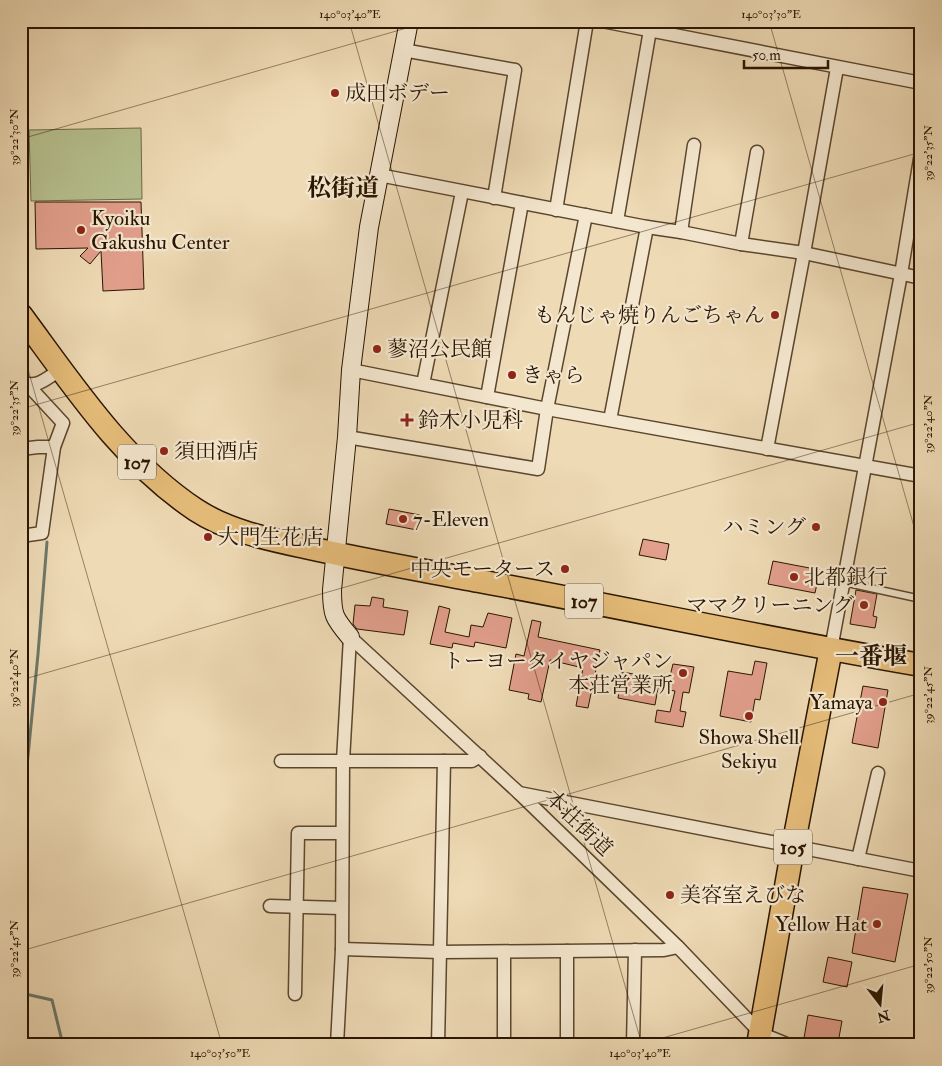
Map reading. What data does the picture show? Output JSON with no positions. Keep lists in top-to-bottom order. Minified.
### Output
{"streets":{"highway":["107","105"],"street":["本荘街道"]},"crossings":[["107","105"],["本荘街道","105"]],"districts":["松街道","一番堰"],"places":{"other":["成田ボデー","Kyoiku Gakushu Center","もんじゃ焼りんごちゃん","蓼沼公民館","きゃら","須田酒店","7-Eleven","ハミング","大門生花店","中央モータース","北都銀行","ママクリーニング","トーヨータイヤジャパン 本荘営業所","Yamaya","Showa Shell Sekiyu","美容室えびな","Yellow Hat"],"health":["鈴木小児科"]},"scale_bar":"50 m","north":"bottom","coordinates":["140°03'40\"E","140°03'30\"E","39°22'30\"N","39°22'35\"N","39°22'40\"N","39°22'45\"N","39°22'50\"N","140°03'50\"E"]}
